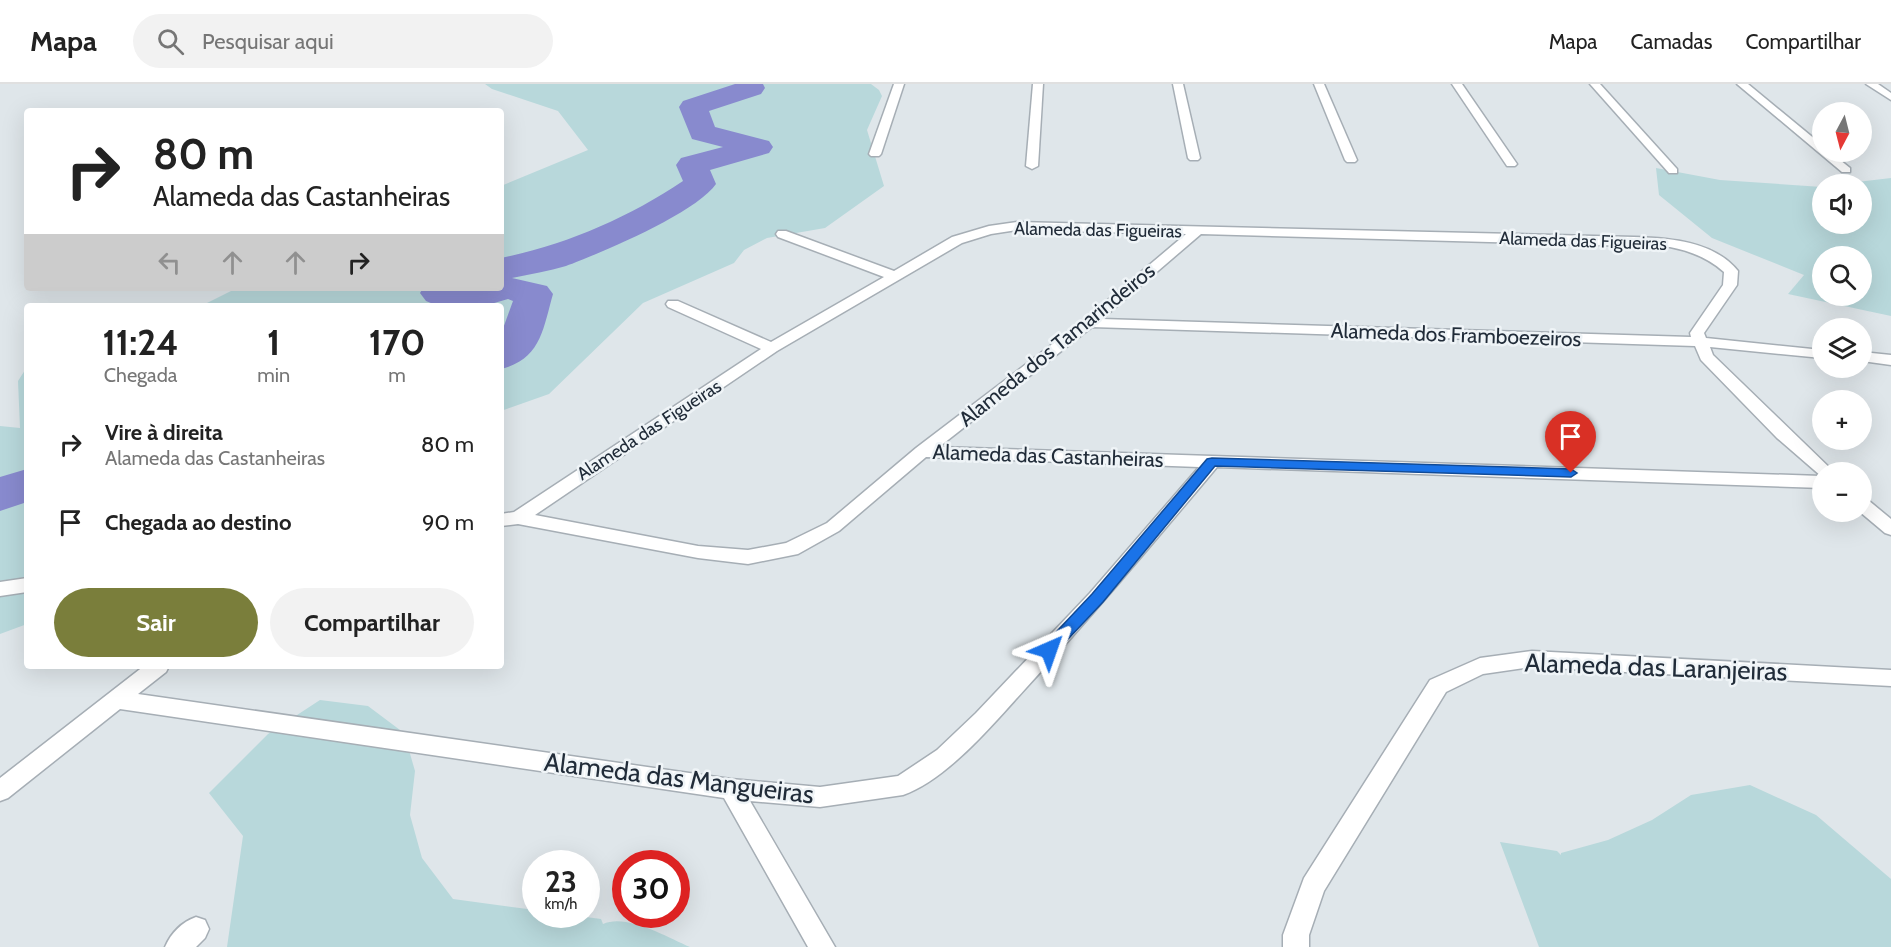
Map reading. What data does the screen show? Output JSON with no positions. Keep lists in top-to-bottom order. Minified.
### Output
{"streets":{"street":["Alameda das Figueiras","Alameda dos Framboezeiros","Alameda dos Tamarindeiros","Alameda das Castanheiras","Alameda das Laranjeiras","Alameda das Mangueiras"]},"crossings":[["Alameda das Figueiras","Alameda dos Framboezeiros"],["Alameda das Figueiras","Alameda dos Tamarindeiros"],["Alameda dos Framboezeiros","Alameda dos Tamarindeiros"],["Alameda dos Tamarindeiros","Alameda das Castanheiras"],["Alameda das Castanheiras","Alameda das Mangueiras"]],"north":"bottom","page":{"header":"Mapa","search":"Pesquisar aqui","nav":["Mapa","Camadas","Compartilhar"],"map_buttons":["+","−"],"turn":["80 m","Alameda das Castanheiras"],"eta":["11:24","Chegada","1","min","170","m"],"list":[{"name":"Vire à direita","note":"Alameda das Castanheiras","value":"80 m"},{"name":"Chegada ao destino","value":"90 m"}],"buttons":["Sair","Compartilhar"],"speed":"23 km/h","limit":"30"}}
